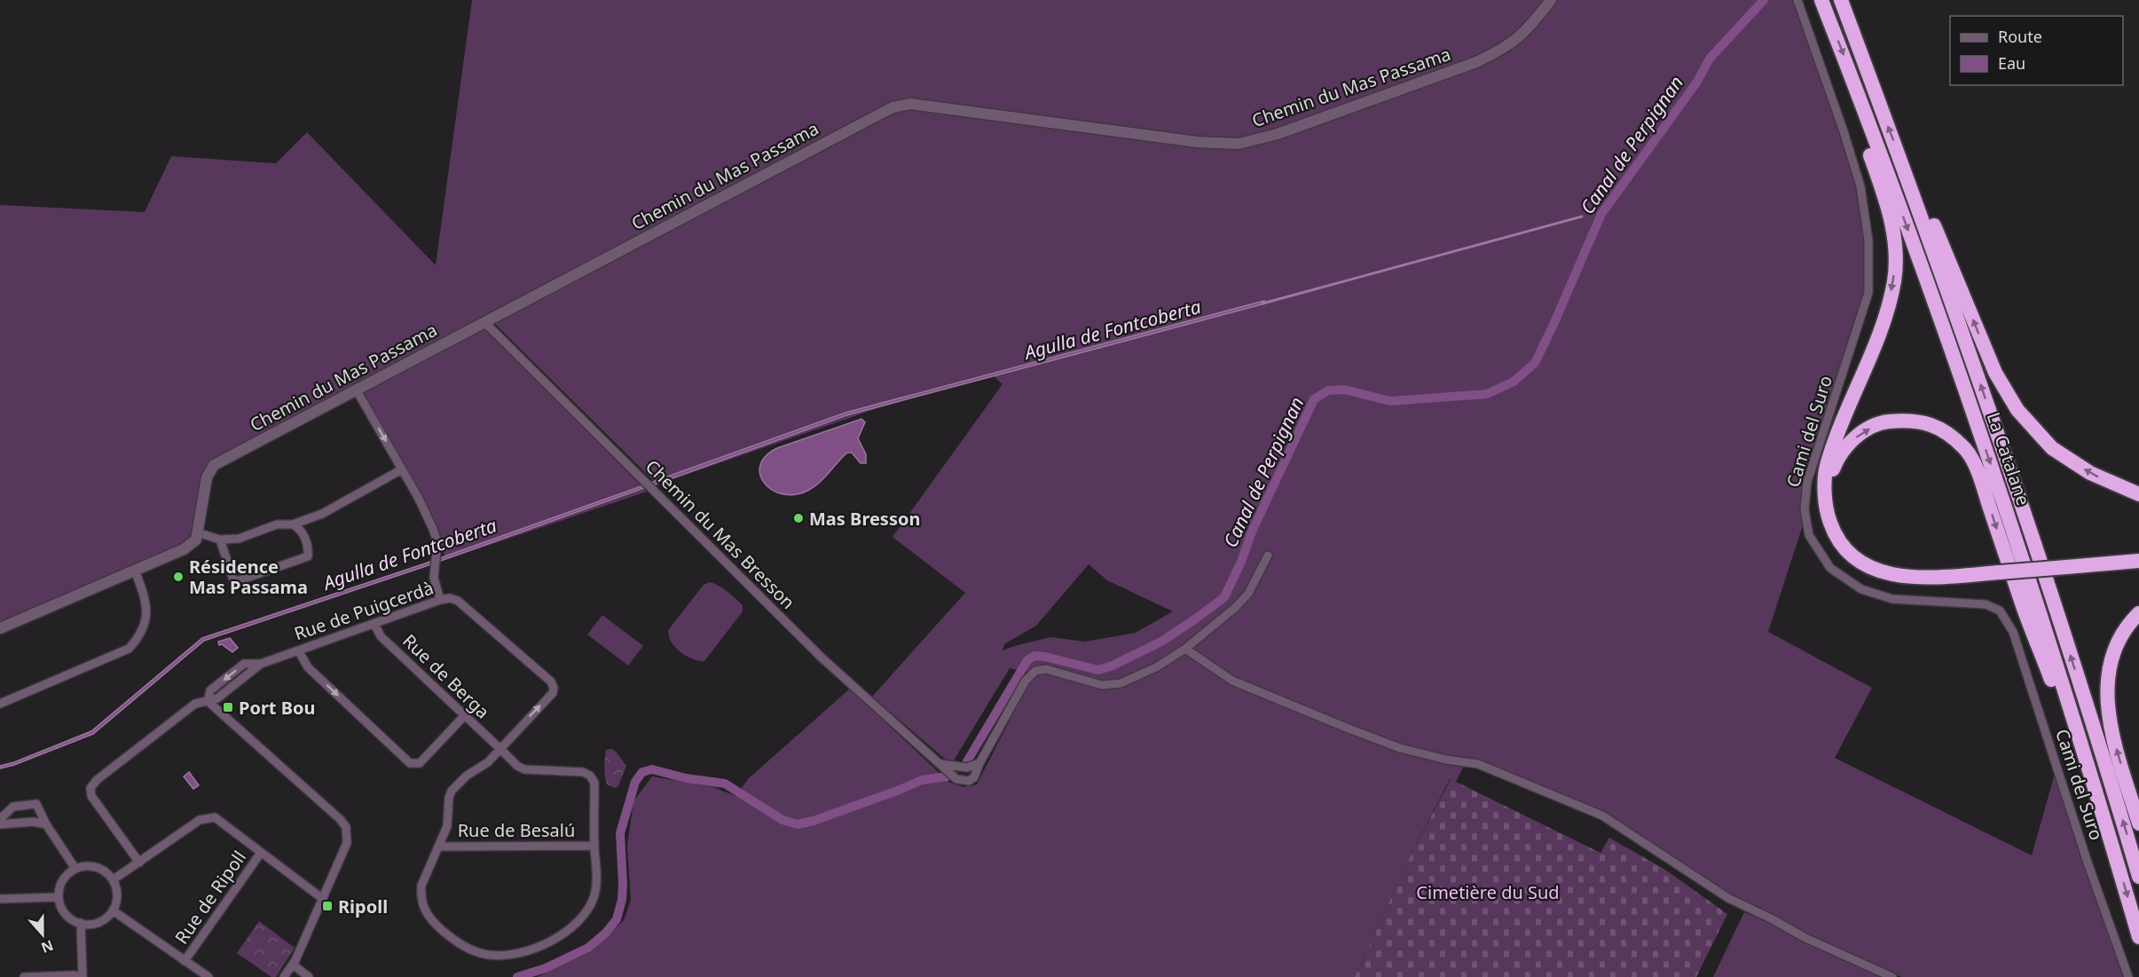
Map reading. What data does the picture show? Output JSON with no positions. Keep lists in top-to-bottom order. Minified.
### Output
{"streets":{"highway":["La Catalane"],"street":["Chemin du Mas Passama","Cami del Suro","Chemin du Mas Bresson","Rue de Puigcerdà","Rue de Berga","Rue de Besalú","Rue de Ripoll"]},"crossings":[["Chemin du Mas Passama","Chemin du Mas Bresson"],["Rue de Puigcerdà","Rue de Berga"],["Rue de Berga","Rue de Besalú"]],"water":["Canal de Perpignan","Agulla de Fontcoberta"],"parks":["Cimetière du Sud"],"places":{"other":["Mas Bresson","Résidence Mas Passama"],"transit":["Port Bou","Ripoll"]},"legend":["Route","Eau"],"north":"bottom"}
